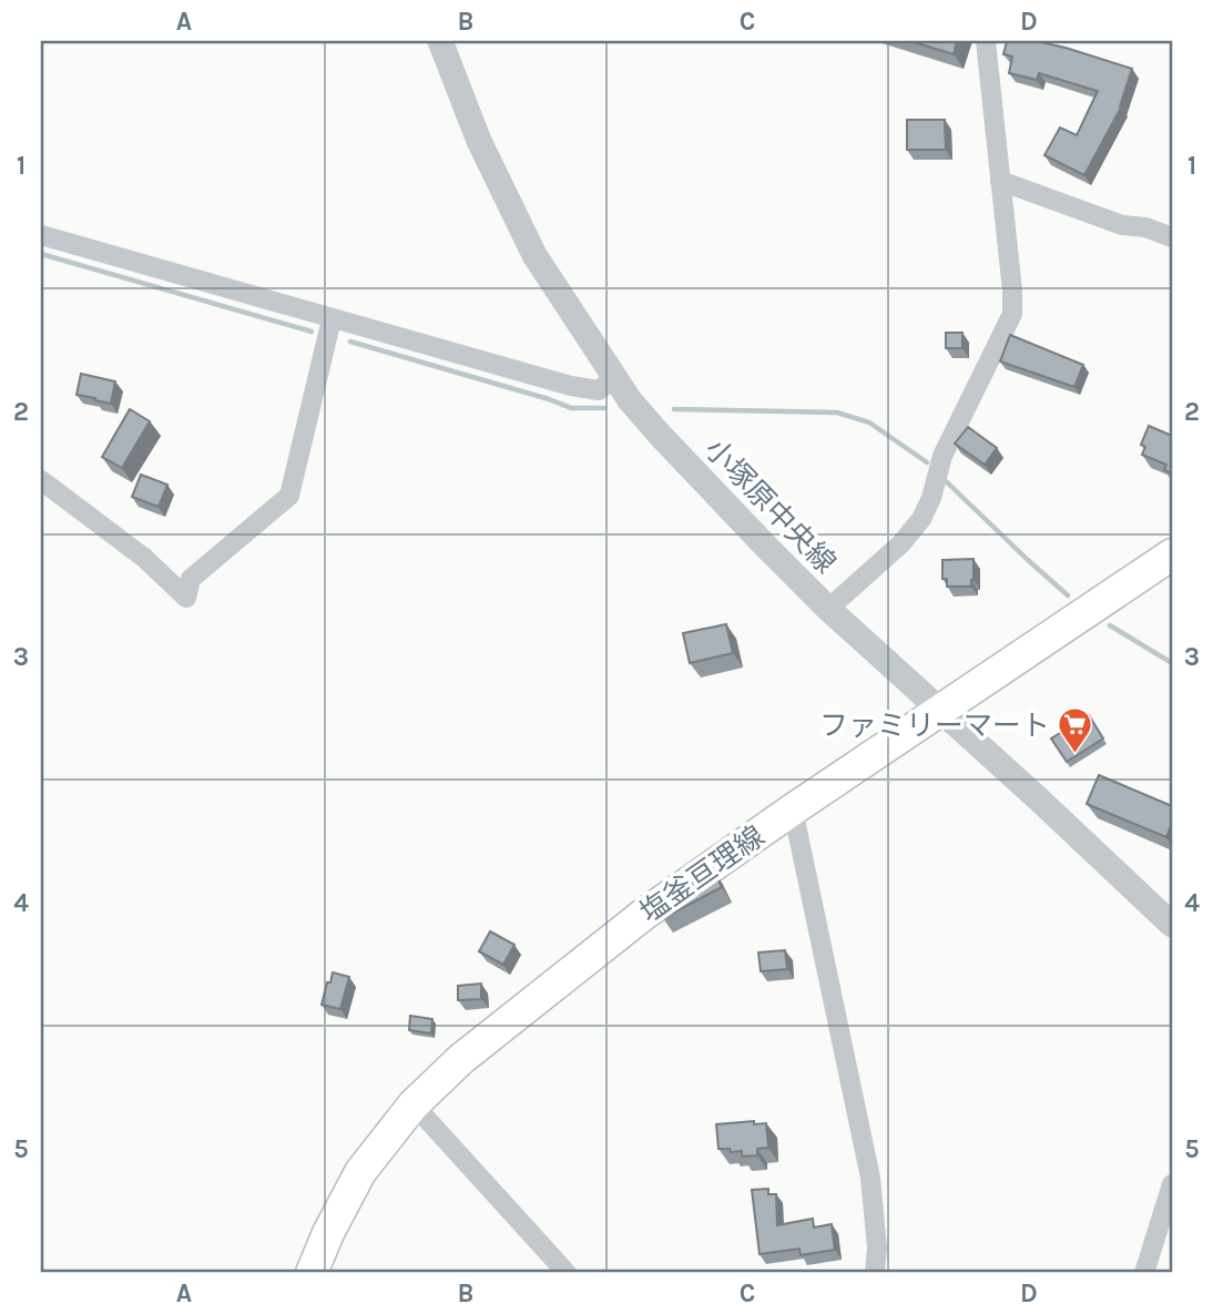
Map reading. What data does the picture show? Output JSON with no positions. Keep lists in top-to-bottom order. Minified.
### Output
{"streets":{"main road":["塩釜亘理線"],"street":["小塚原中央線"]},"crossings":[["小塚原中央線","塩釜亘理線"]],"places":{"supermarket":["ファミリーマート"]},"grid":{"columns":["A","B","C","D"],"rows":["1","2","3","4","5"]}}
